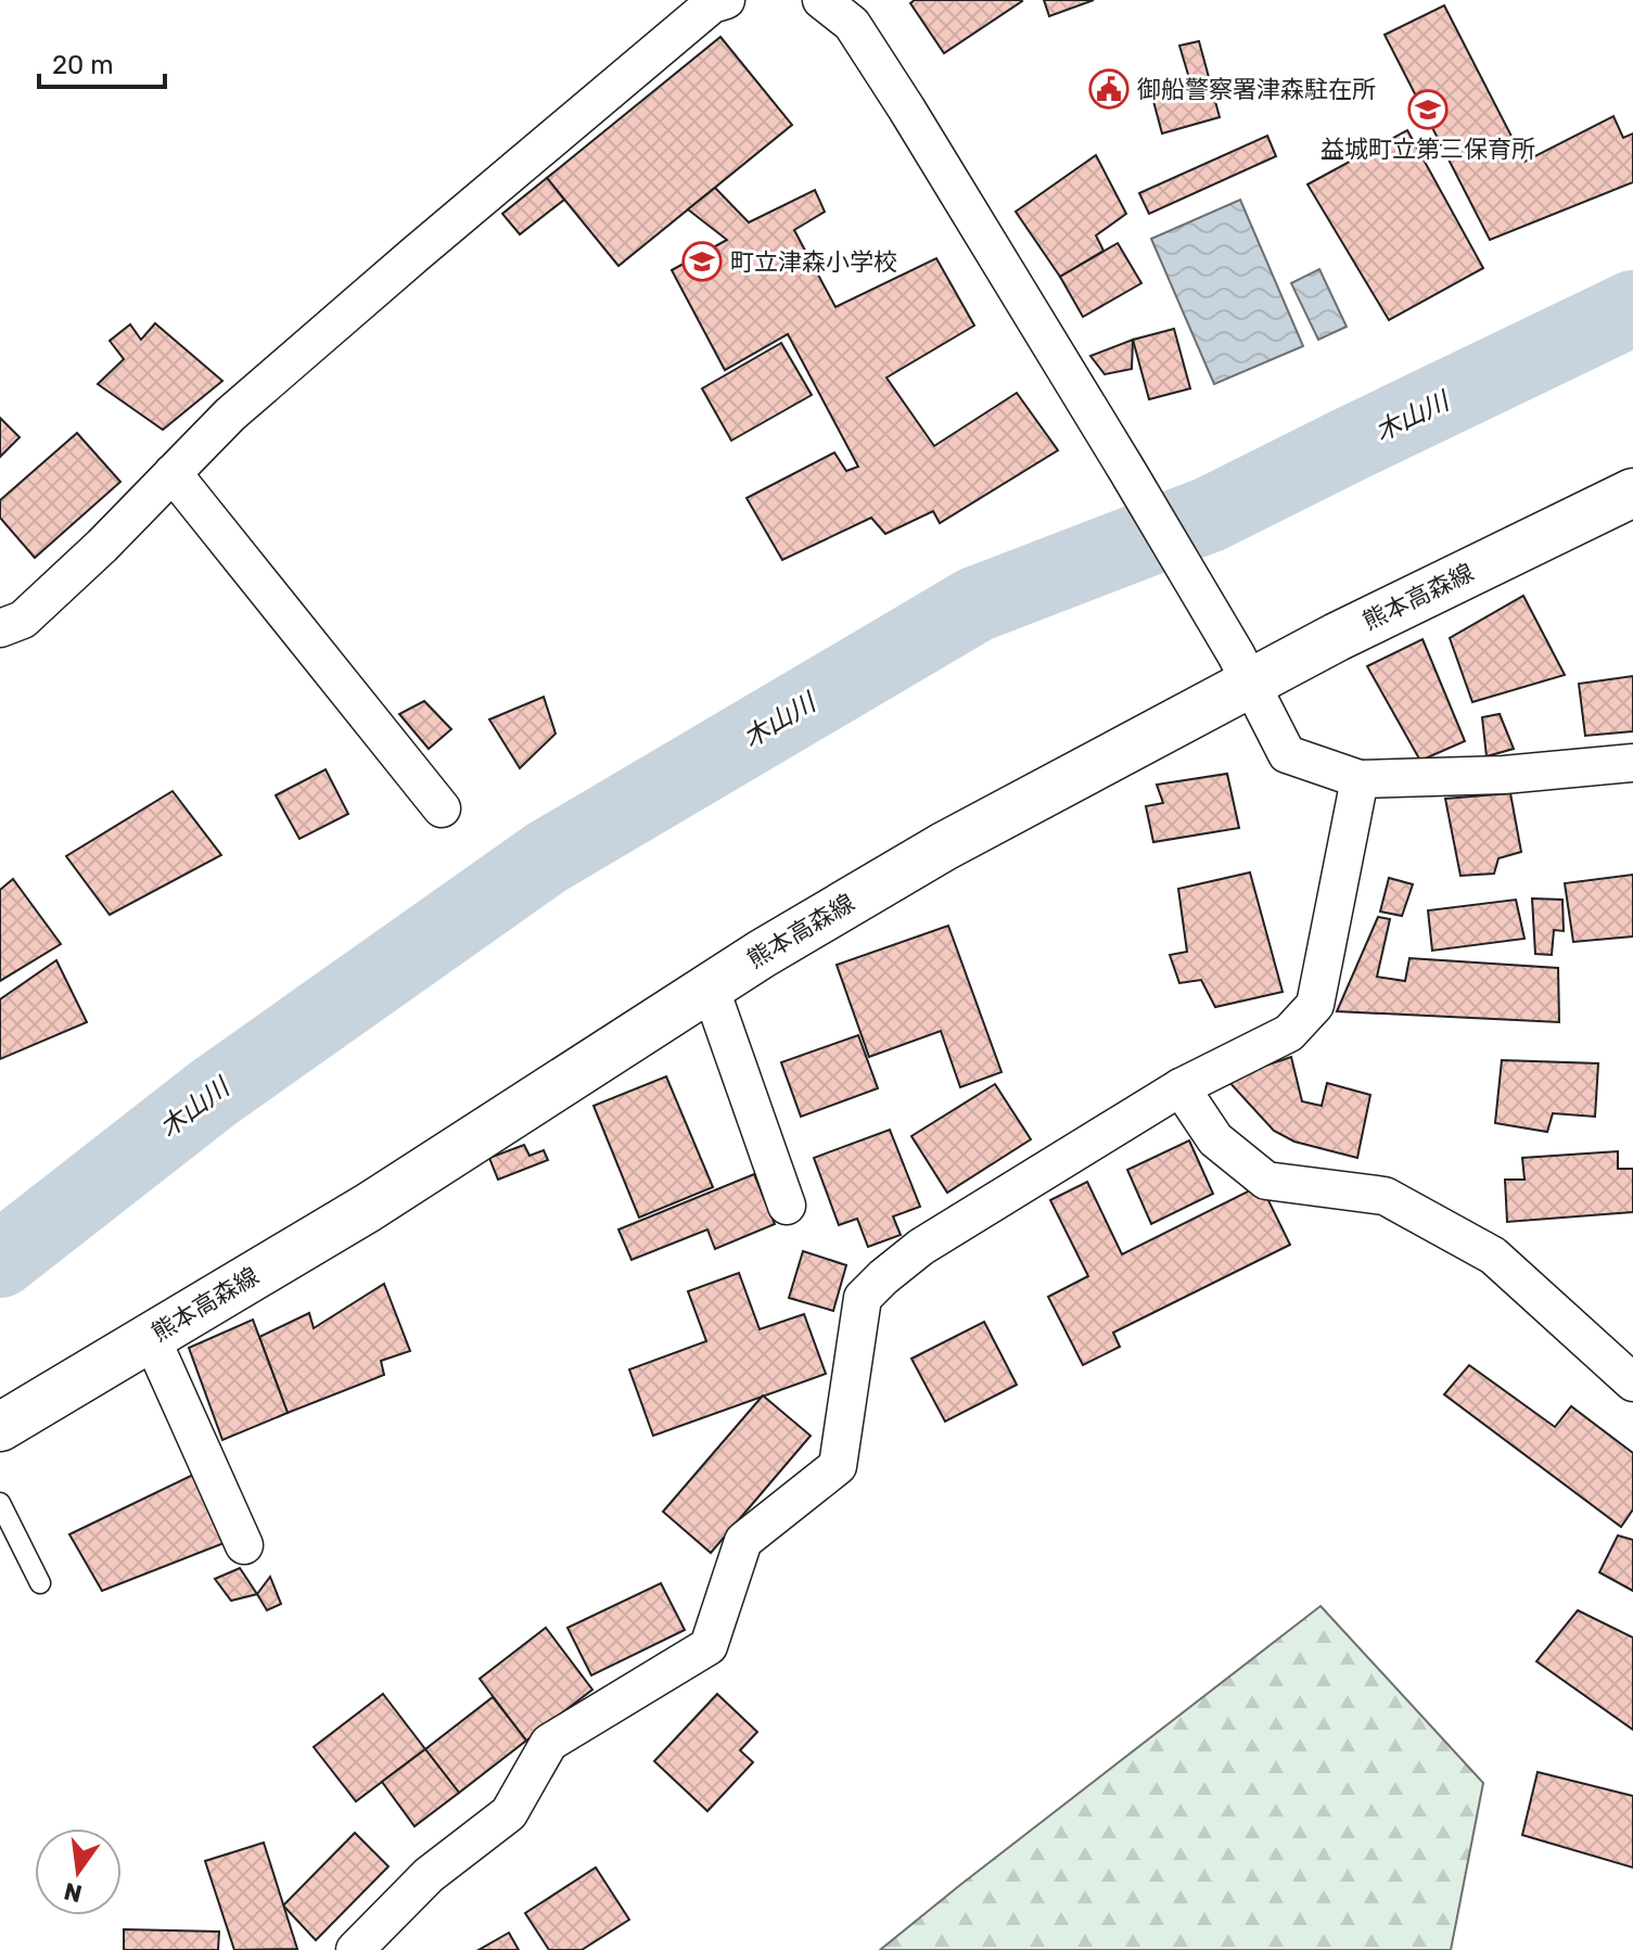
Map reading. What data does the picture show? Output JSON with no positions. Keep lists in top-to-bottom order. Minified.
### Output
{"streets":{"main road":["熊本高森線"]},"water":["木山川"],"places":{"public building":["御船警察署津森駐在所"],"school or university":["益城町立第三保育所","町立津森小学校"]},"scale_bar":"20 m","north":"bottom"}
